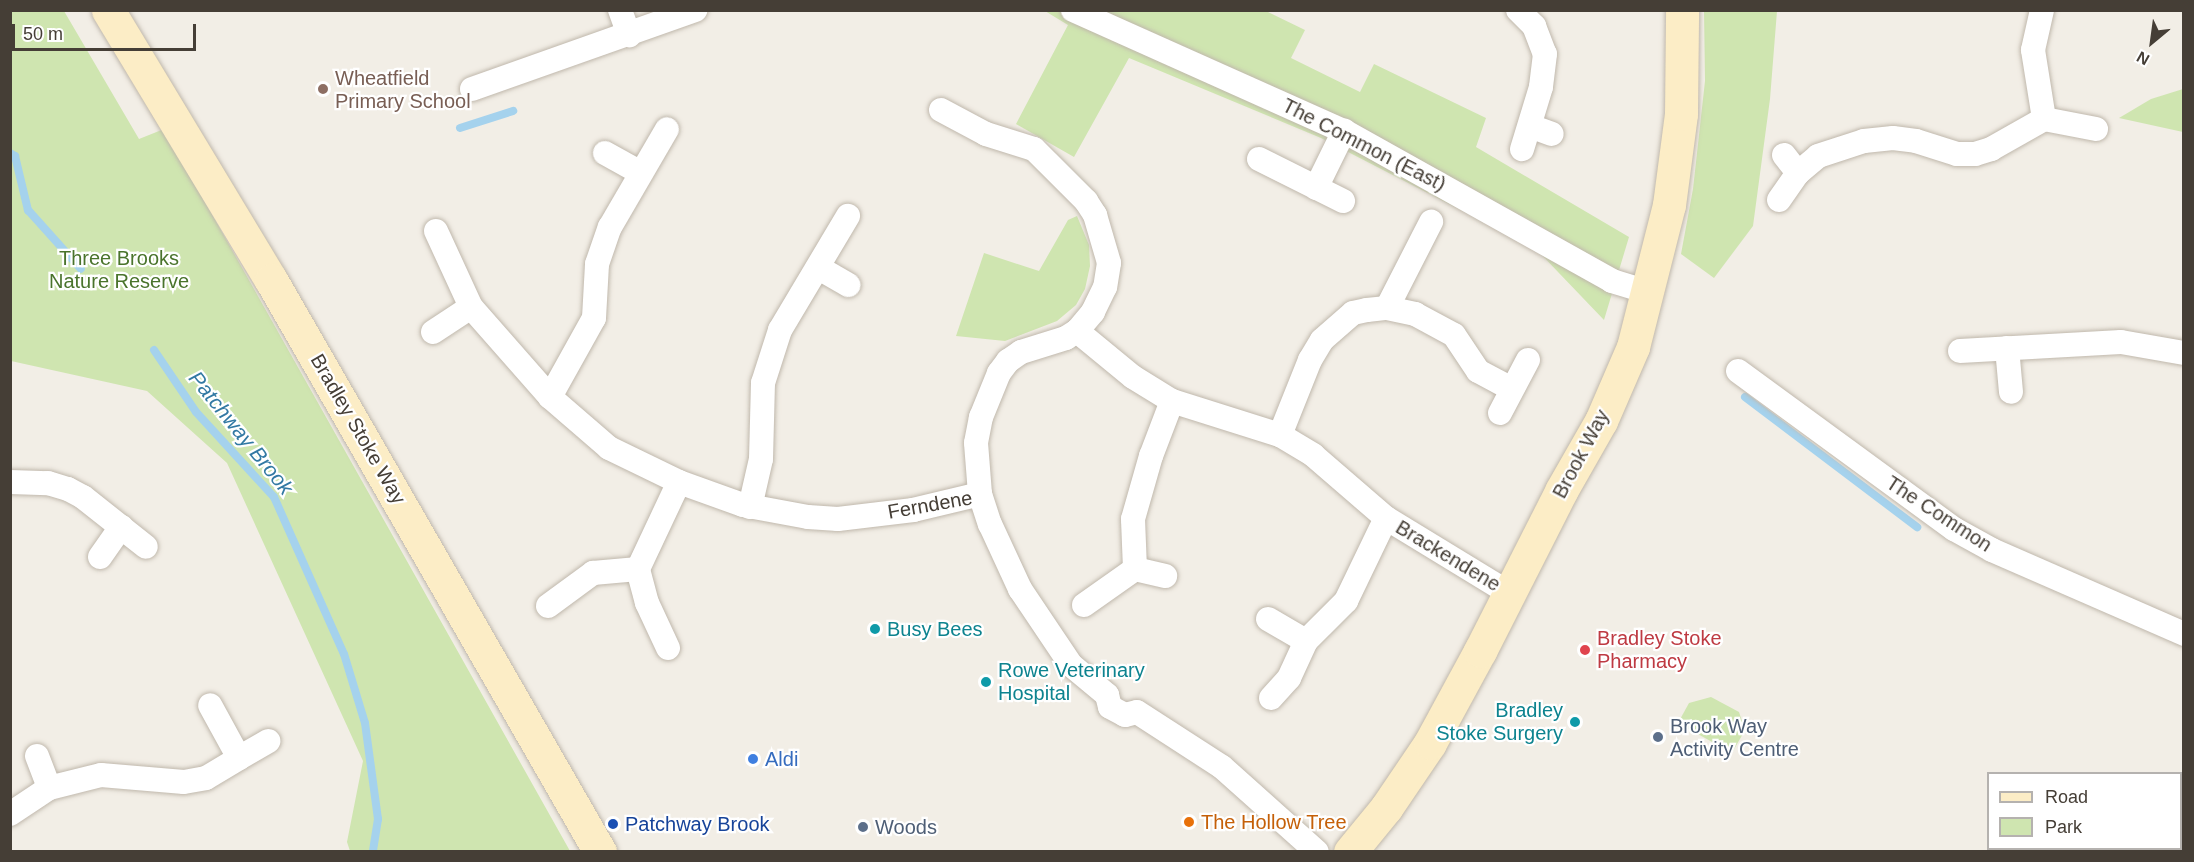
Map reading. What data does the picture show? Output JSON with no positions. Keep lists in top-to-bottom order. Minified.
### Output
{"streets":{"street":["The Common (East)","Bradley Stoke Way","Brook Way","Ferndene","The Common","Brackendene"]},"crossings":[["The Common (East)","Brook Way"],["Brook Way","Brackendene"]],"water":["Patchway Brook"],"parks":["Three Brooks Nature Reserve"],"places":["Wheatfield Primary School","Busy Bees","Bradley Stoke Pharmacy","Rowe Veterinary Hospital","Bradley Stoke Surgery","Brook Way Activity Centre","Aldi","The Hollow Tree","Patchway Brook","Woods"],"legend":["Road","Park"],"scale_bar":"50 m","north":"bottom left"}
